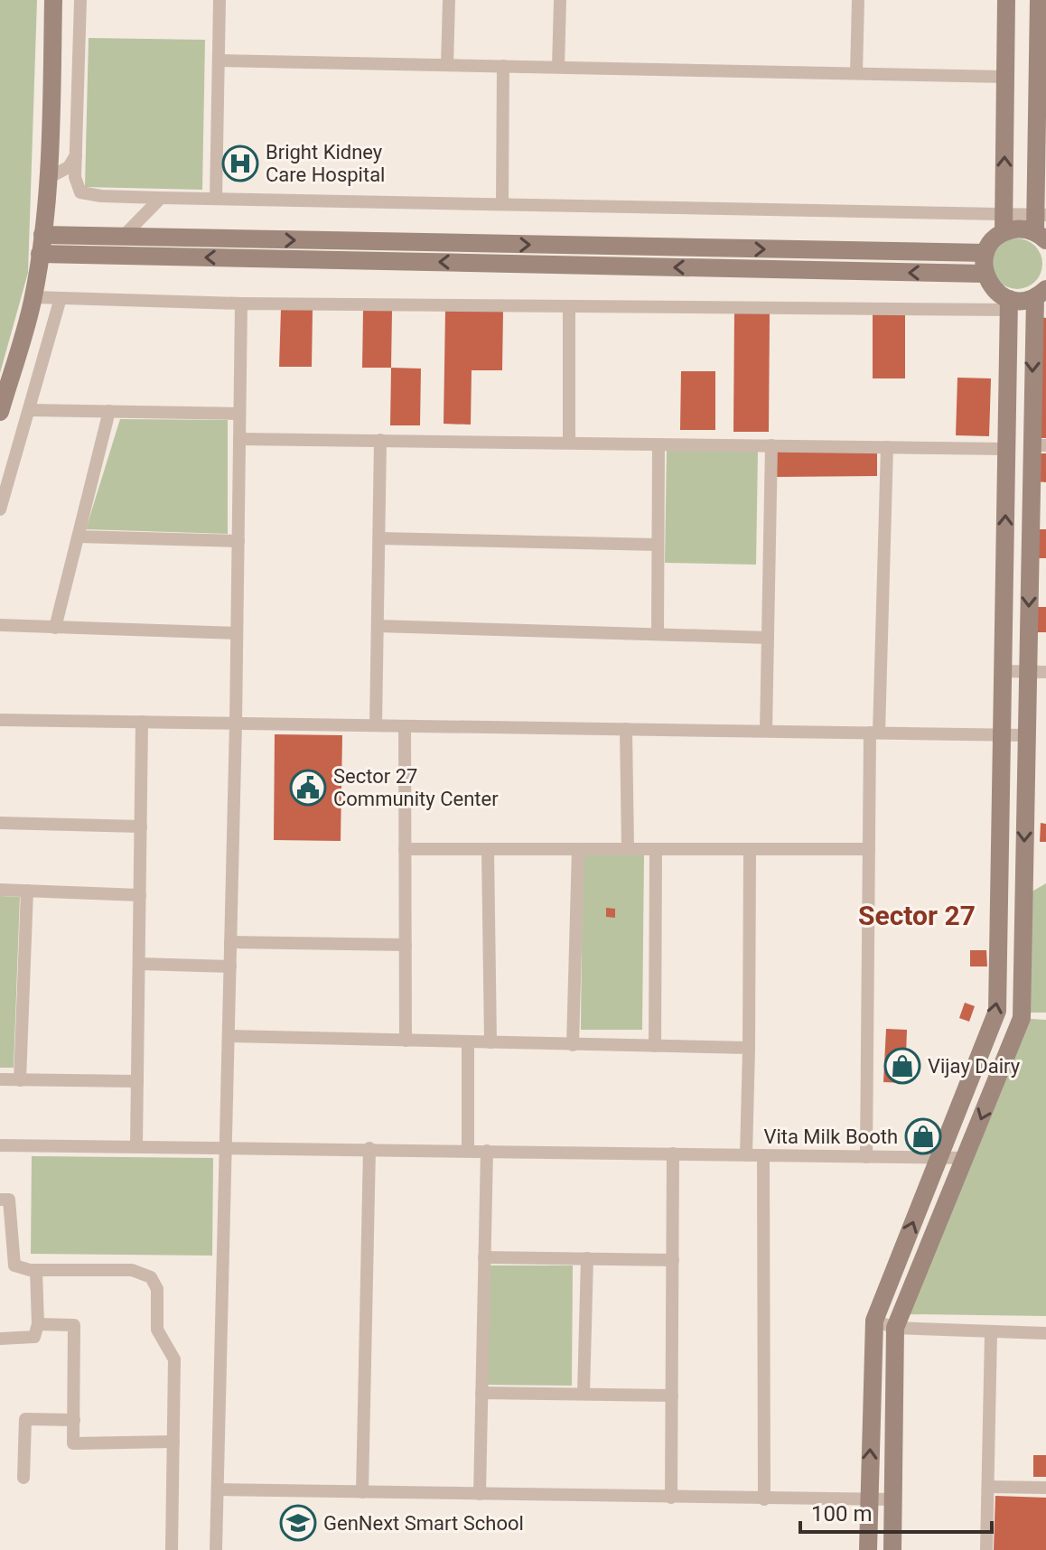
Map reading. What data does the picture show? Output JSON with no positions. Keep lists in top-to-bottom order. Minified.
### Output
{"districts":["Sector 27"],"places":{"hospital":["Bright Kidney Care Hospital"],"public building":["Sector 27 Community Center"],"shop":["Vijay Dairy","Vita Milk Booth"],"school or university":["GenNext Smart School"]},"scale_bar":"100 m"}
